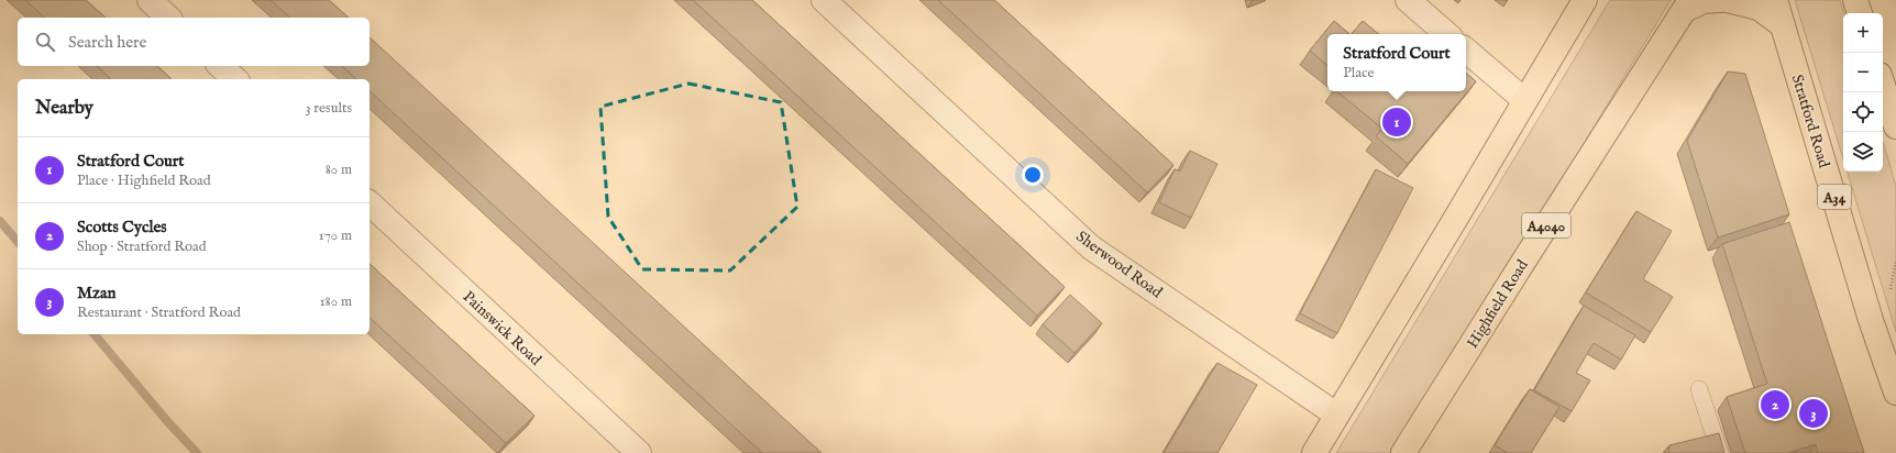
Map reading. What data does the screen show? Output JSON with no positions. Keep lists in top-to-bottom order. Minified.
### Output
{"streets":{"main road":["Stratford Road","A34","A4040","Highfield Road"],"street":["Sherwood Road","Painswick Road"]},"page":{"map_buttons":["+","−"],"search":"Search here","popup":["Stratford Court","Place"],"heading":["Nearby","3 results"],"pins":["1","2","3"],"list":[{"mark":"1","name":"Stratford Court","note":"Place · Highfield Road","value":"80 m"},{"mark":"2","name":"Scotts Cycles","note":"Shop · Stratford Road","value":"170 m"},{"mark":"3","name":"Mzan","note":"Restaurant · Stratford Road","value":"180 m"}]}}
